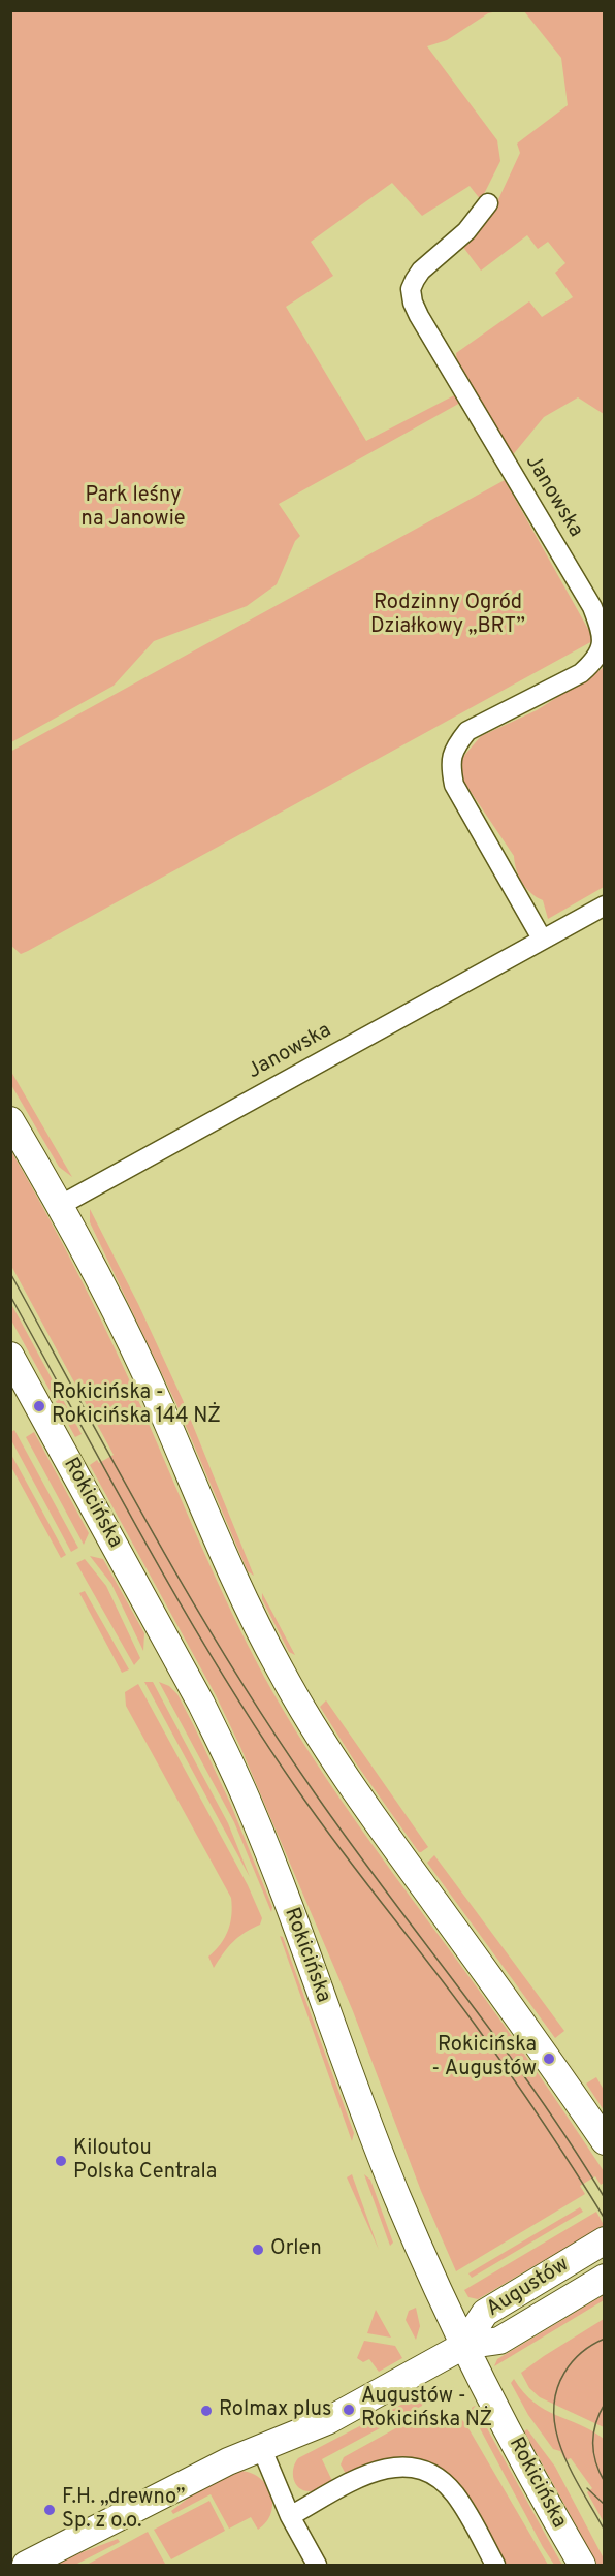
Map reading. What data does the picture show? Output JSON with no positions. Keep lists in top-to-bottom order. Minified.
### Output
{"streets":{"main road":["Rokicińska","Augustów"],"street":["Janowska"]},"crossings":[["Rokicińska","Augustów"]],"parks":["Park leśny na Janowie","Rodzinny Ogród Działkowy „BRT”"],"places":["Rokicińska - Rokicińska 144 NŻ","Rokicińska - Augustów","Kiloutou Polska Centrala","Orlen","Augustów - Rokicińska NŻ","Rolmax plus","F.H. „drewno” Sp. z o.o."]}
